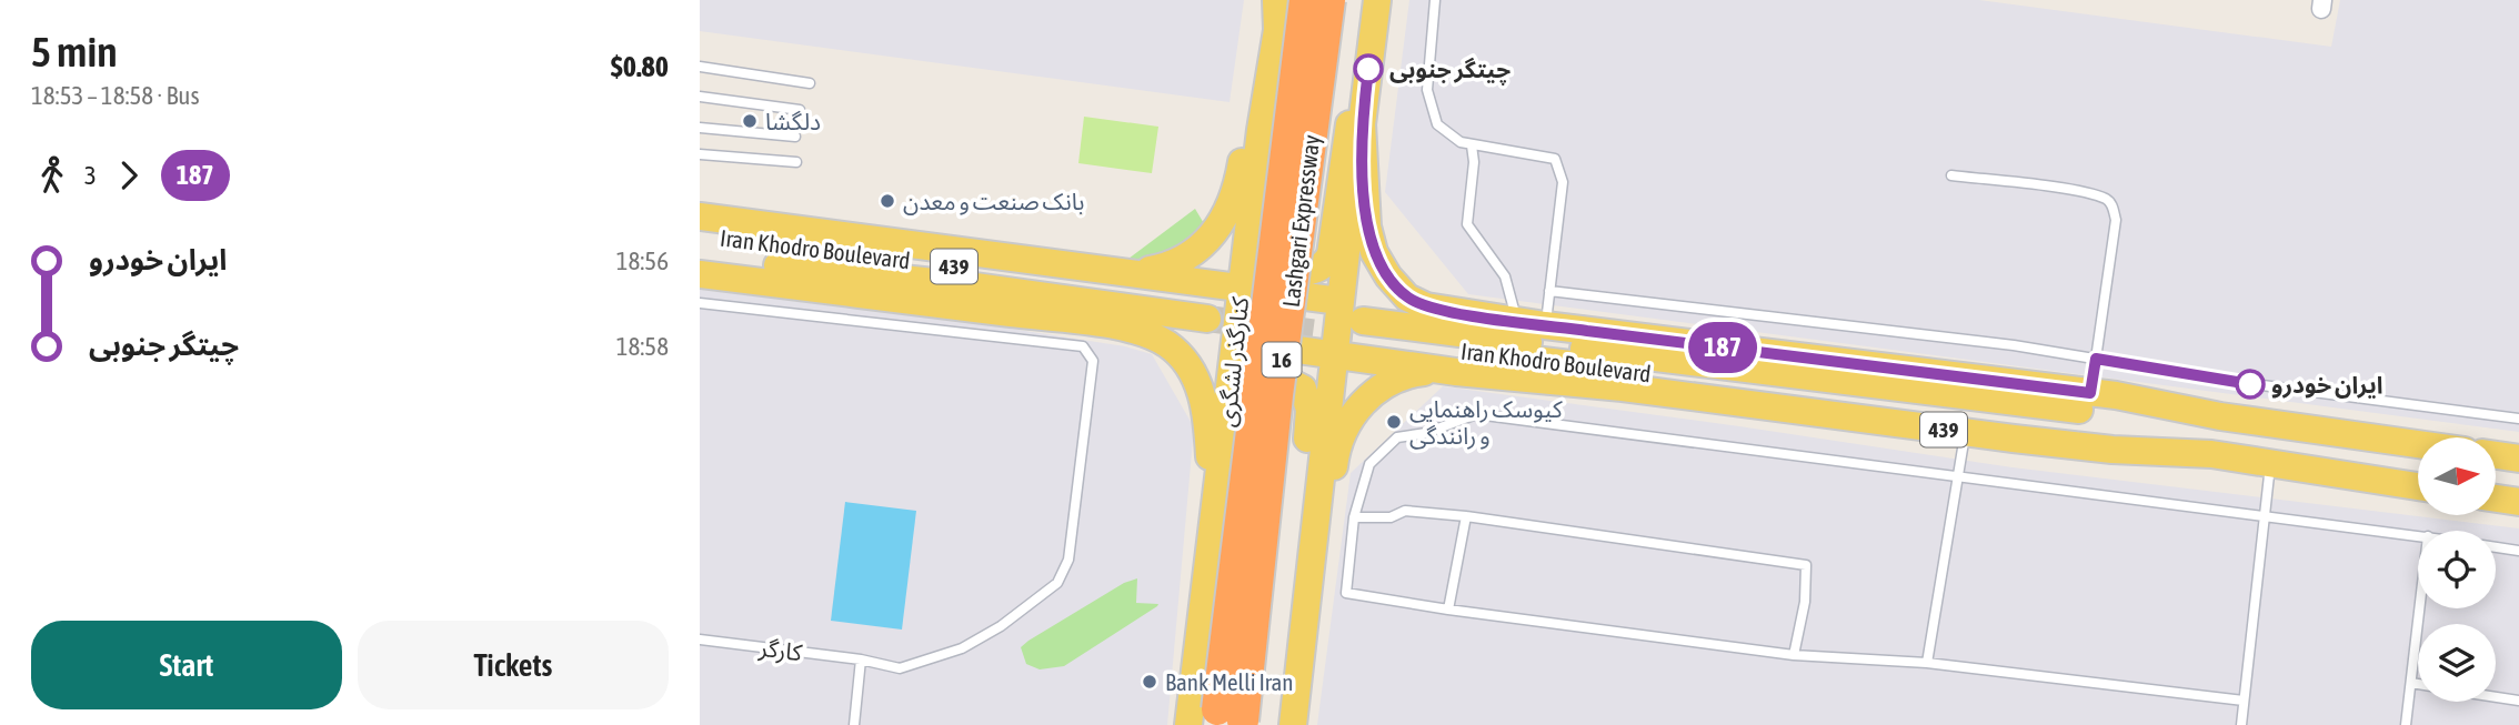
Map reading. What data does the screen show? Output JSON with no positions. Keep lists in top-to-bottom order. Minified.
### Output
{"streets":{"highway":["Lashgari Expressway","16"],"main road":["Iran Khodro Boulevard","439","کنارگذر لشگری"],"lane":["کارگر"]},"crossings":[["Iran Khodro Boulevard","439"],["Iran Khodro Boulevard","کنارگذر لشگری"],["439","کنارگذر لشگری"]],"places":["چیتگر جنوبی","دلگشا","بانک صنعت و معدن","ایران خودرو","کیوسک راهنمایی و رانندگی","Bank Melli Iran"],"lines":["bus line 187"],"north":"right","page":{"heading":["5 min","18:53 – 18:58 · Bus","$0.80"],"on_map":"187","legs":["3","187"],"list":[{"name":"ایران خودرو","value":"18:56"},{"name":"چیتگر جنوبی","value":"18:58"}],"buttons":["Start","Tickets"]}}
